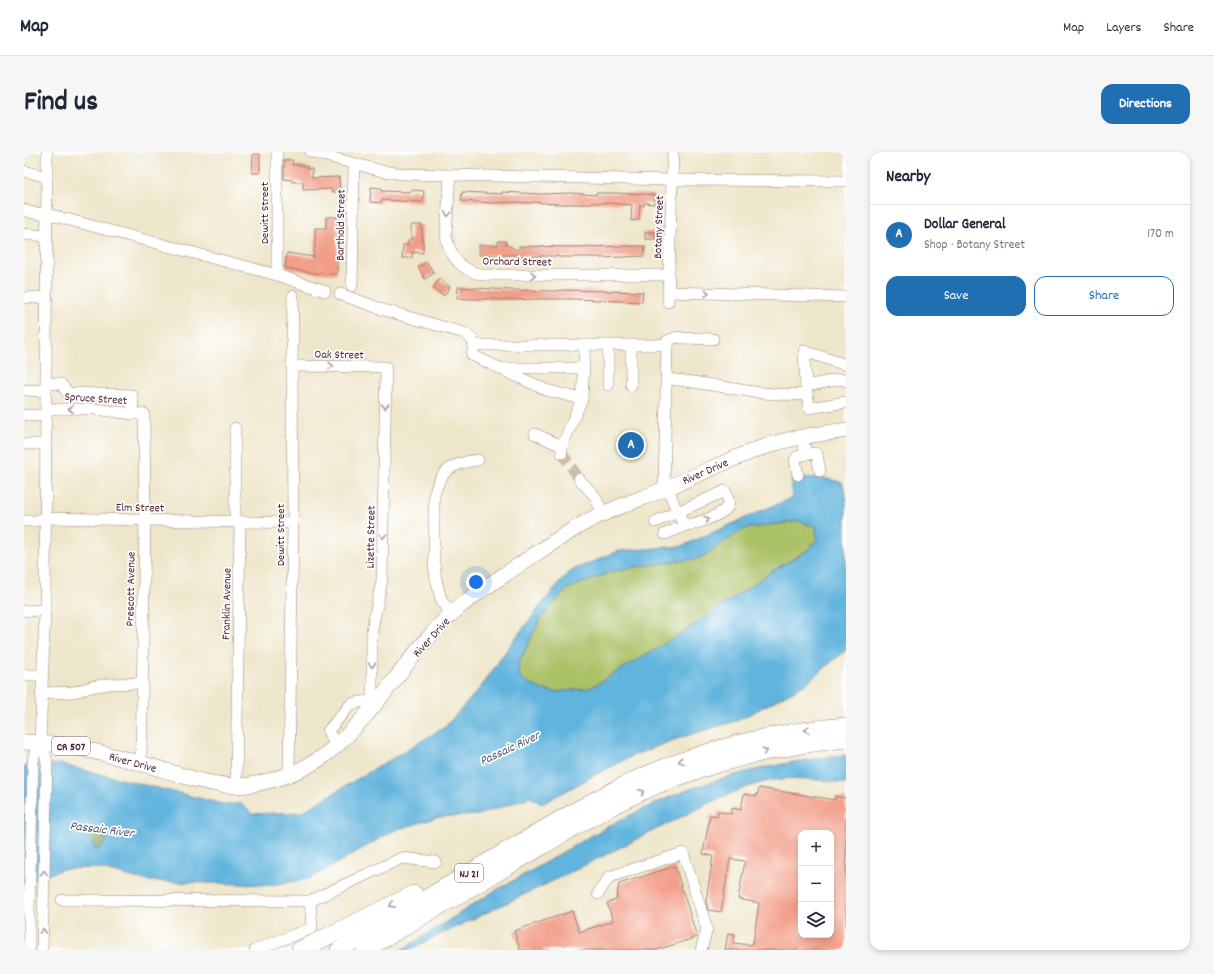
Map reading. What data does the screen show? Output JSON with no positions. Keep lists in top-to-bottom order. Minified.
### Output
{"streets":{"highway":["NJ 21"],"main road":["River Drive","CR 507"],"street":["Dewitt Street","Barthold Street","Botany Street","Orchard Street","Oak Street","Spruce Street","Elm Street","Lizette Street","Prescott Avenue","Franklin Avenue"]},"crossings":[["Dewitt Street","Oak Street"],["Dewitt Street","River Drive"],["Dewitt Street","Elm Street"],["Botany Street","Orchard Street"],["Oak Street","Lizette Street"],["Spruce Street","Prescott Avenue"],["River Drive","Lizette Street"],["River Drive","Prescott Avenue"],["River Drive","Franklin Avenue"],["Elm Street","Prescott Avenue"],["Elm Street","Franklin Avenue"]],"one_way":["Spruce Street","Lizette Street"],"water":["Passaic River"],"page":{"header":"Map","nav":["Map","Layers","Share"],"title":"Find us","buttons":["Directions",["Save","Share"]],"heading":"Nearby","list":[{"mark":"A","name":"Dollar General","note":"Shop · Botany Street","value":"170 m"}],"pins":"A","map_buttons":["+","−"]}}
